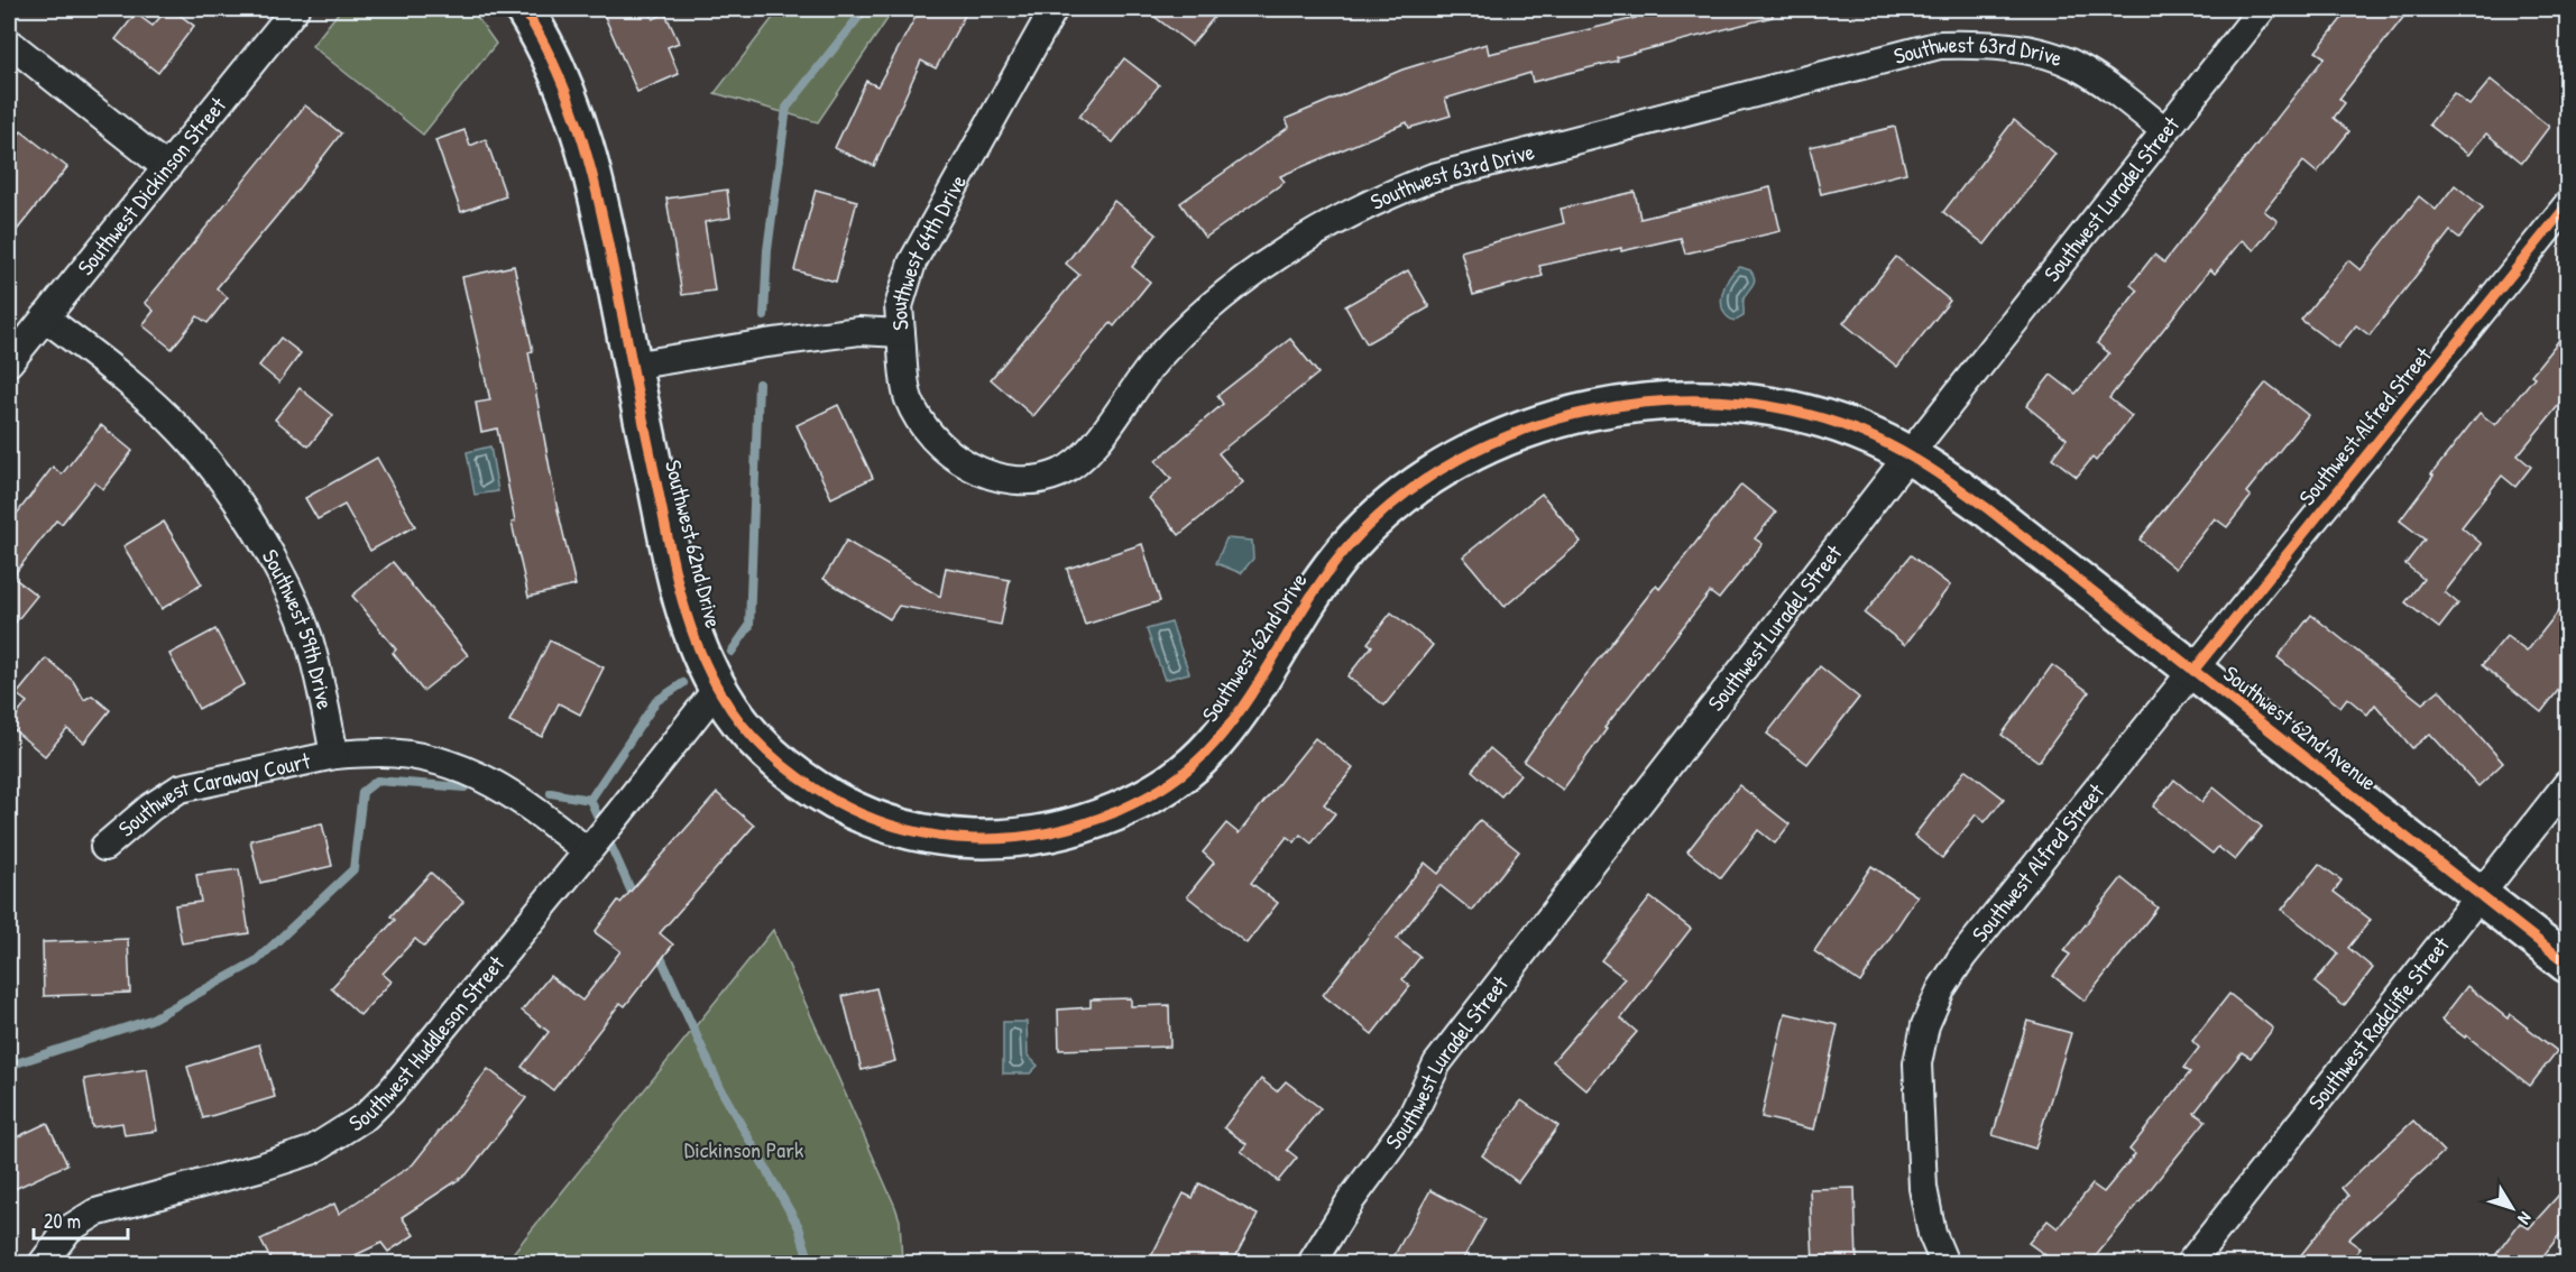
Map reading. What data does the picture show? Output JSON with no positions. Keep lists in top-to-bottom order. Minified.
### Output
{"streets":{"street":["Southwest 63rd Drive","Southwest Dickinson Street","Southwest Luradel Street","Southwest 64th Drive","Southwest Alfred Street","Southwest 62nd Drive","Southwest 59th Drive","Southwest 62nd Avenue","Southwest Caraway Court","Southwest Radcliffe Street","Southwest Huddleson Street"]},"crossings":[["Southwest 63rd Drive","Southwest Luradel Street"],["Southwest 63rd Drive","Southwest 64th Drive"],["Southwest Dickinson Street","Southwest 59th Drive"],["Southwest Luradel Street","Southwest 62nd Drive"],["Southwest Luradel Street","Southwest 62nd Avenue"],["Southwest 64th Drive","Southwest 62nd Drive"],["Southwest Alfred Street","Southwest 62nd Avenue"],["Southwest 62nd Drive","Southwest 62nd Avenue"],["Southwest 62nd Drive","Southwest Huddleson Street"],["Southwest 59th Drive","Southwest Caraway Court"],["Southwest 62nd Avenue","Southwest Radcliffe Street"]],"parks":["Dickinson Park"],"scale_bar":"20 m","north":"bottom right"}
